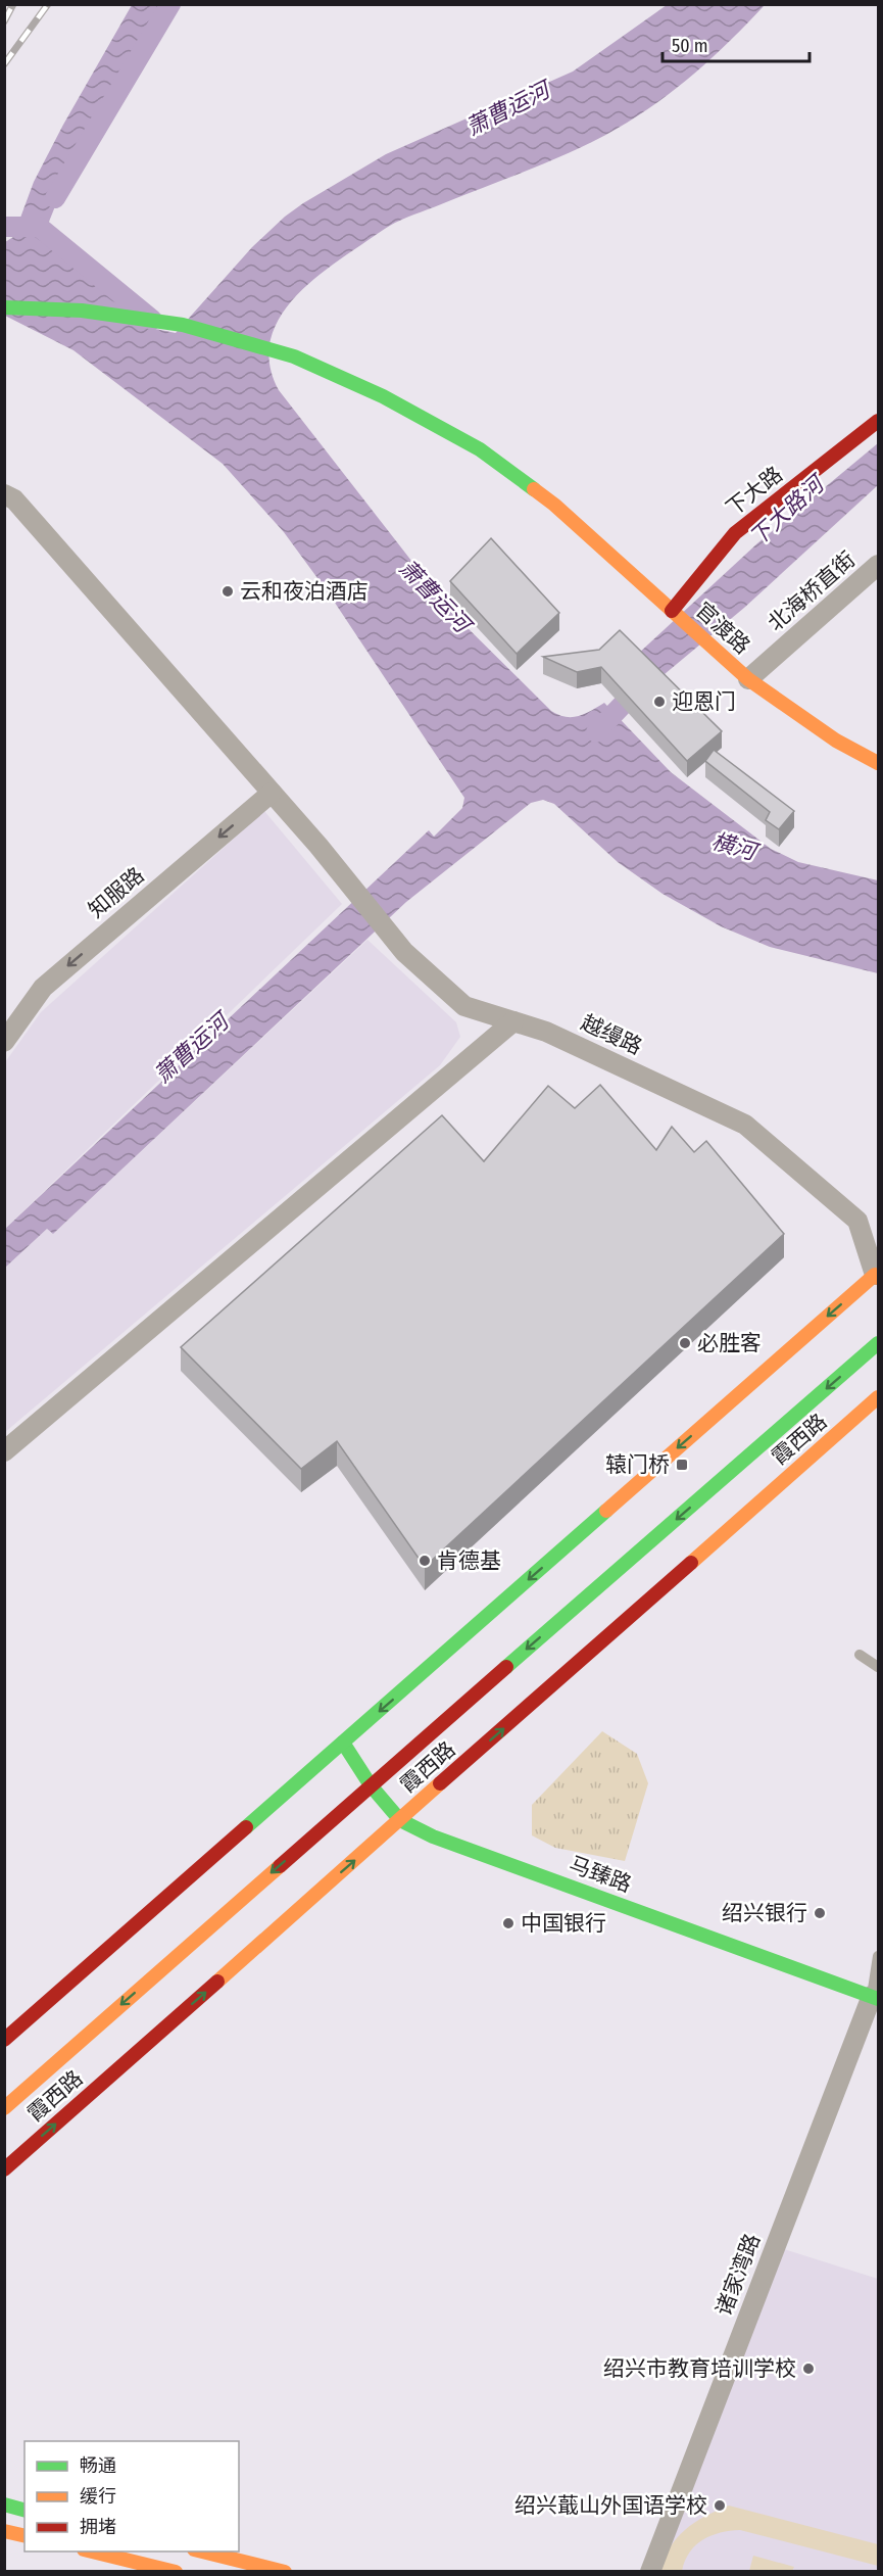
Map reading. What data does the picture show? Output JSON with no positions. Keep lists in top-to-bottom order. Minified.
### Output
{"streets":{"main road":["下大路","官渡路","霞西路","马臻路"],"street":["北海桥直街","知服路","越缦路","诸家湾路"]},"crossings":[["下大路","官渡路"],["北海桥直街","官渡路"],["知服路","越缦路"],["霞西路","马臻路"],["马臻路","诸家湾路"]],"one_way":["知服路"],"water":["萧曹运河","下大路河","横河"],"places":{"other":["云和夜泊酒店","迎恩门","必胜客","肯德基","绍兴银行","中国银行","绍兴市教育培训学校","绍兴蕺山外国语学校"],"transit":["辕门桥"]},"legend":["畅通","缓行","拥堵"],"scale_bar":"50 m"}
